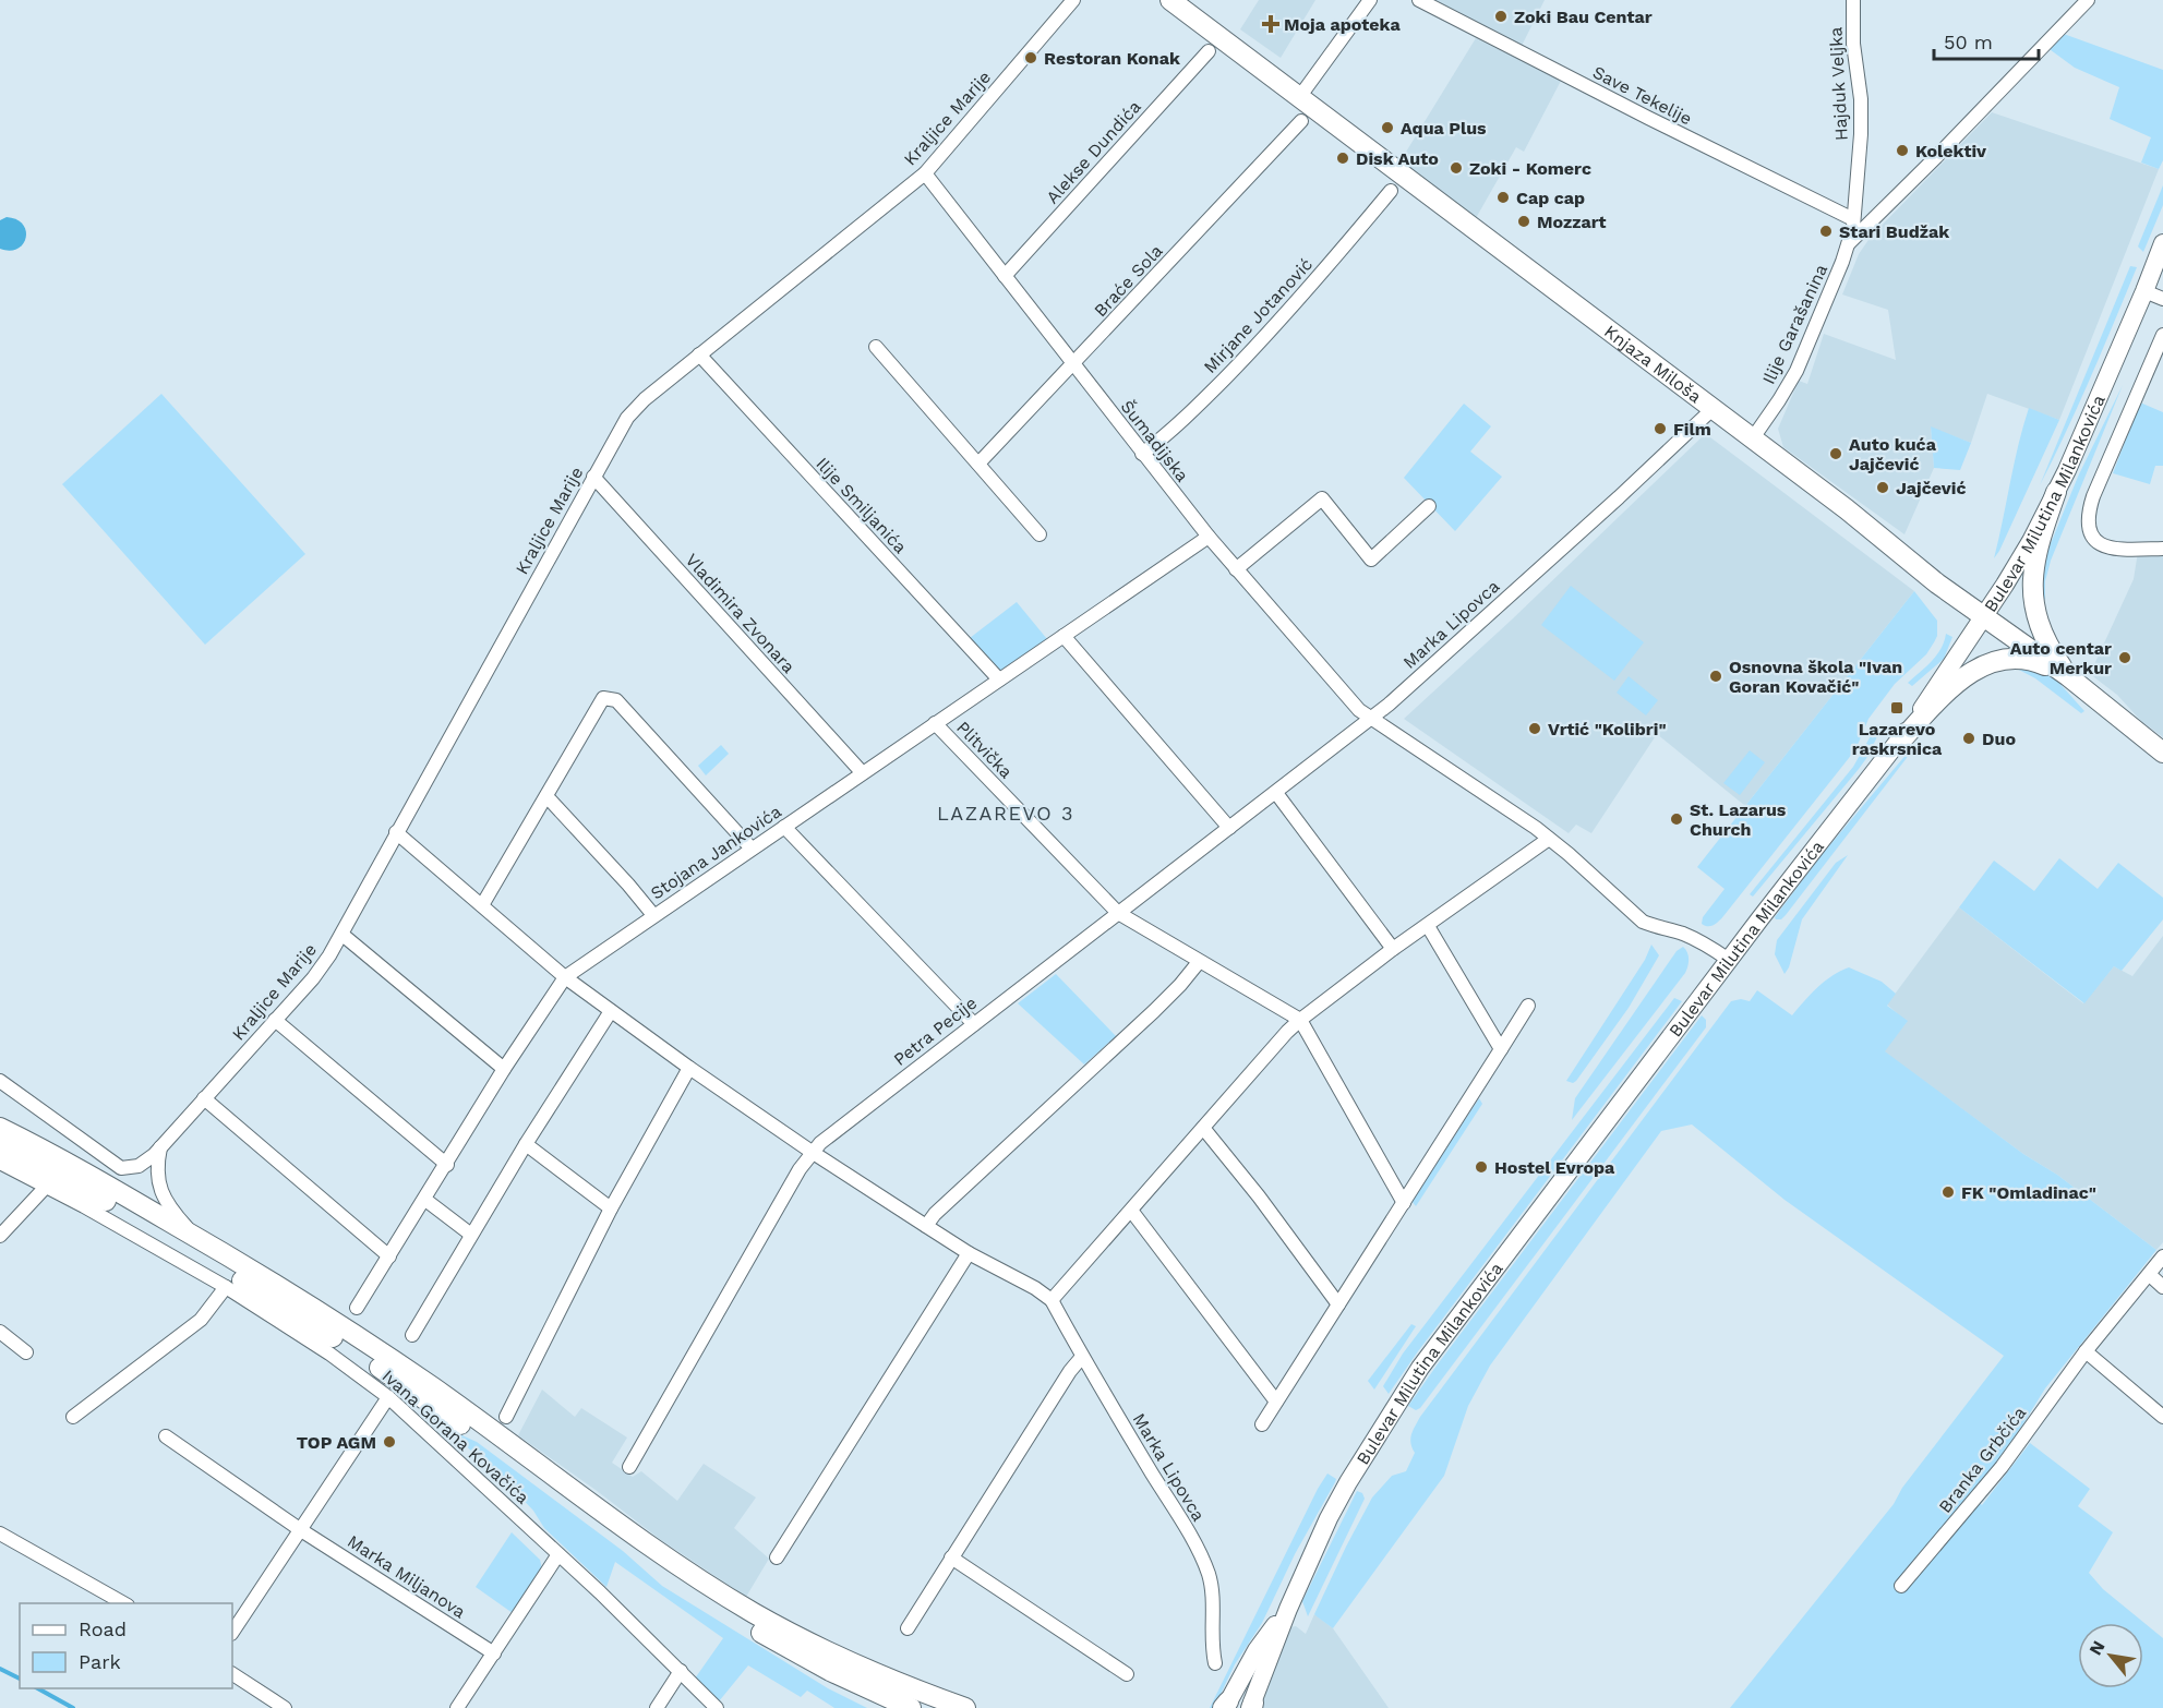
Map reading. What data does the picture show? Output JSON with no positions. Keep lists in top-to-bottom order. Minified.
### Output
{"streets":{"main road":["Knjaza Miloša"],"street":["Hajduk Veljka","Save Tekelije","Kraljice Marije","Alekse Dundića","Braće Sola","Mirjane Jotanović","Ilije Garašanina","Šumadijska","Bulevar Milutina Milankovića","Ilije Smiljanića","Vladimira Zvonara","Marka Lipovca","Plitvička","Stojana Jankovića","Petra Pecije","Ivana Gorana Kovačića","Branka Grbčića","Marka Miljanova"]},"crossings":[["Hajduk Veljka","Save Tekelije"],["Hajduk Veljka","Ilije Garašanina"],["Kraljice Marije","Šumadijska"],["Kraljice Marije","Ilije Smiljanića"],["Kraljice Marije","Vladimira Zvonara"],["Kraljice Marije","Marka Lipovca"],["Alekse Dundića","Šumadijska"],["Braće Sola","Šumadijska"],["Mirjane Jotanović","Šumadijska"],["Ilije Garašanina","Knjaza Miloša"],["Knjaza Miloša","Bulevar Milutina Milankovića"],["Knjaza Miloša","Marka Lipovca"],["Šumadijska","Marka Lipovca"],["Šumadijska","Stojana Jankovića"],["Šumadijska","Petra Pecije"],["Ilije Smiljanića","Stojana Jankovića"],["Vladimira Zvonara","Stojana Jankovića"],["Marka Lipovca","Stojana Jankovića"],["Marka Lipovca","Petra Pecije"],["Plitvička","Stojana Jankovića"],["Plitvička","Petra Pecije"]],"districts":["LAZAREVO 3"],"places":{"other":["Zoki Bau Centar","Restoran Konak","Aqua Plus","Kolektiv","Disk Auto","Zoki - Komerc","Cap cap","Mozzart","Stari Budžak","Film","Auto kuća Jajčević","Jajčević","Auto centar Merkur","Osnovna škola \"Ivan Goran Kovačić\"","Vrtić \"Kolibri\"","Duo","St. Lazarus Church","Hostel Evropa","FK \"Omladinac\"","TOP AGM"],"health":["Moja apoteka"],"transit":["Lazarevo raskrsnica"]},"legend":["Road","Park"],"scale_bar":"50 m","north":"top left"}
